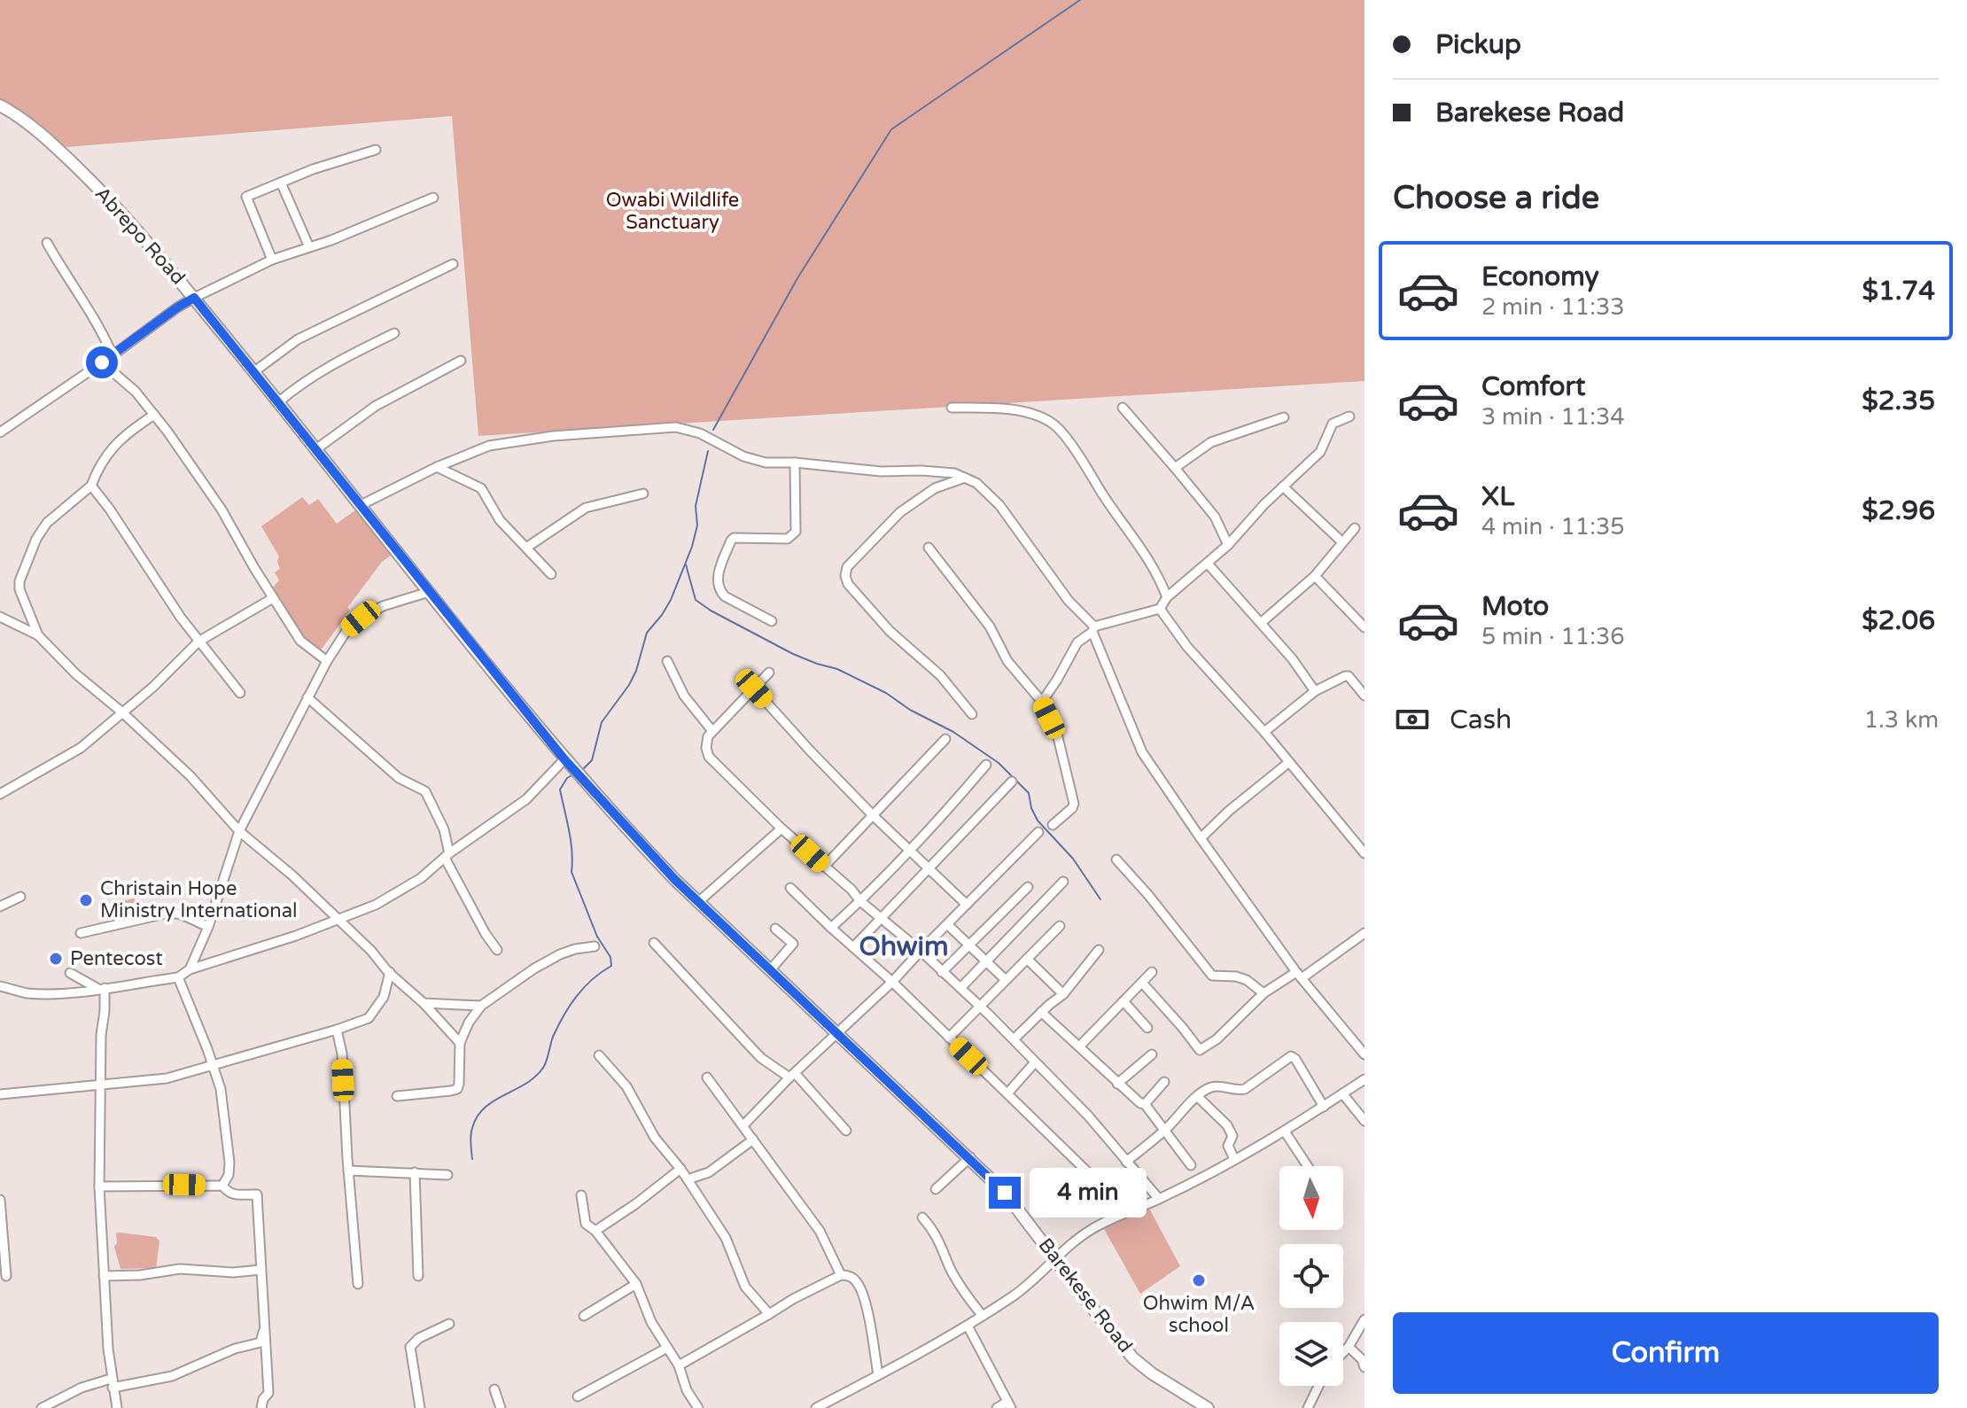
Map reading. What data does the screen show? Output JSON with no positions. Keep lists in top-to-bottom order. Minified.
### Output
{"streets":{"main road":["Abrepo Road","Barekese Road"]},"crossings":[["Abrepo Road","Barekese Road"]],"districts":["Ohwim"],"parks":["Owabi Wildlife Sanctuary"],"places":["Christain Hope Ministry International","Pentecost","Ohwim M/A school"],"north":"bottom","page":{"banner":["Pickup","Barekese Road"],"heading":"Choose a ride","list":[{"name":"Economy","note":"2 min · 11:33","value":"$1.74"},{"name":"Comfort","note":"3 min · 11:34","value":"$2.35"},{"name":"XL","note":"4 min · 11:35","value":"$2.96"},{"name":"Moto","note":"5 min · 11:36","value":"$2.06"}],"pay":["Cash","1.3 km"],"bubble":"4 min","buttons":"Confirm"}}
